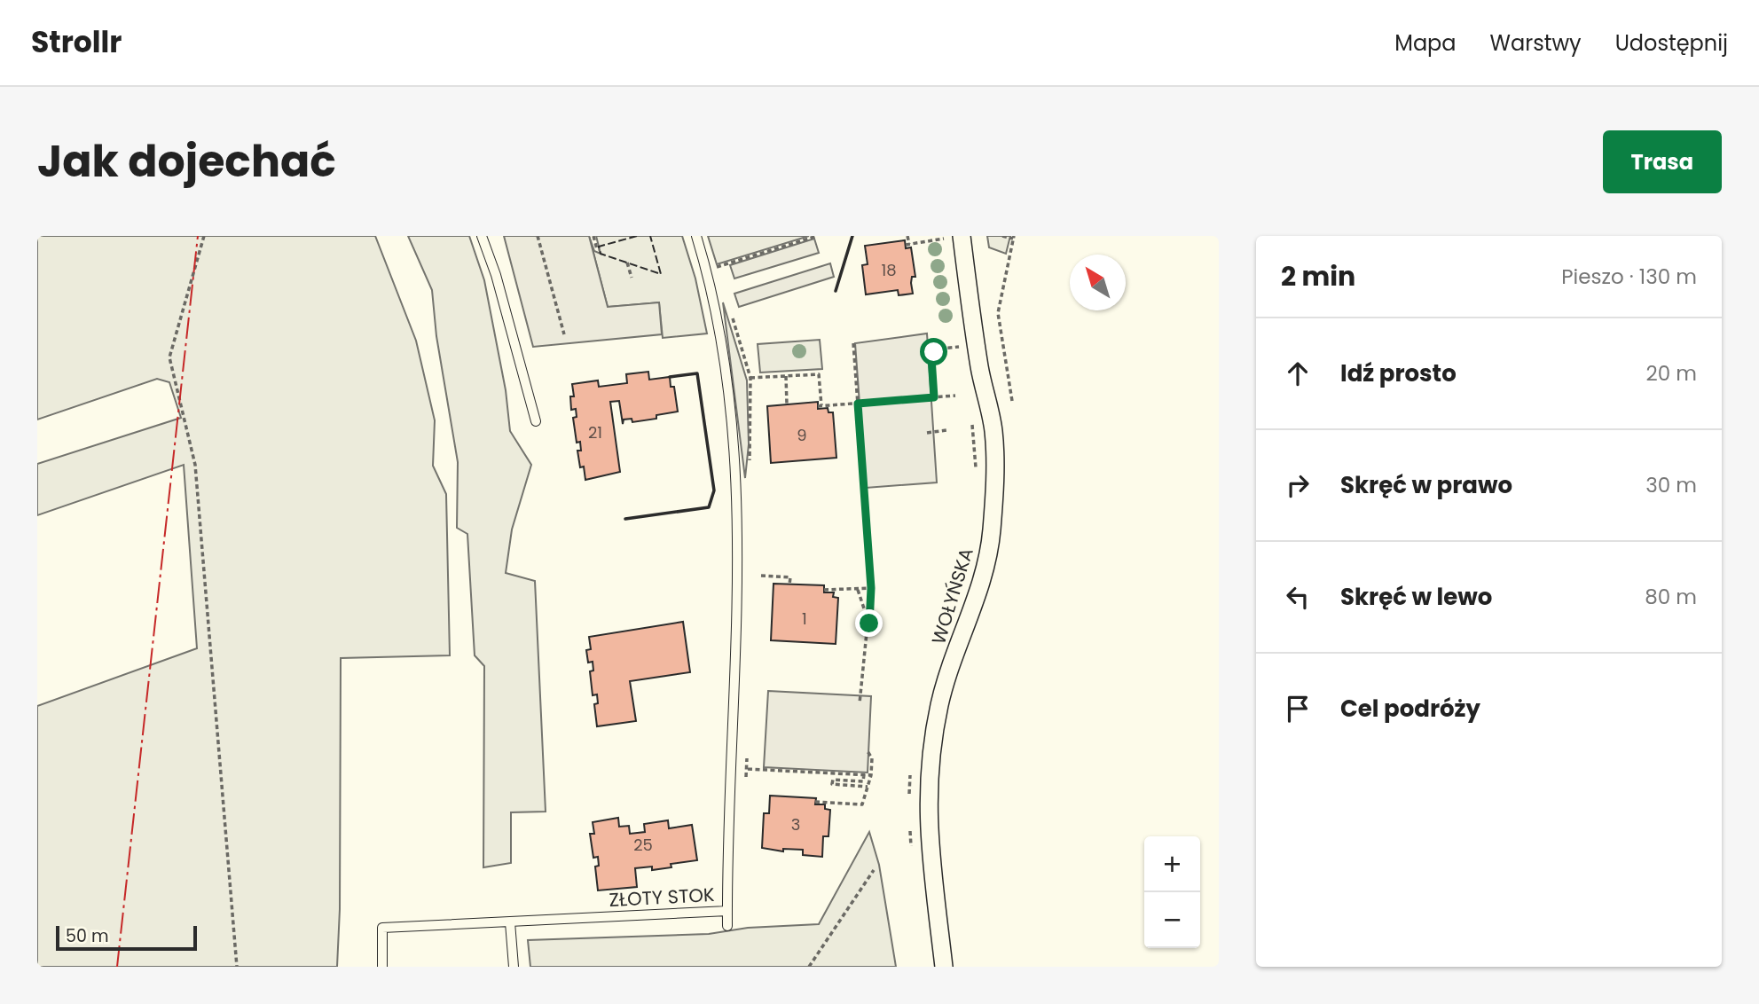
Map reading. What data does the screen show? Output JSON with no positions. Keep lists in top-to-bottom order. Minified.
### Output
{"streets":{"street":["WOŁYŃSKA"],"lane":["ZŁOTY STOK"]},"house_numbers":["18","21","9","1","3","25"],"scale_bar":"50 m","north":"top left","page":{"header":"Strollr","nav":["Mapa","Warstwy","Udostępnij"],"title":"Jak dojechać","buttons":"Trasa","heading":["2 min","Pieszo · 130 m"],"list":[["Idź prosto","20 m"],["Skręć w prawo","30 m"],["Skręć w lewo","80 m"],"Cel podróży"],"map_buttons":["+","−"],"scale":"50 m"}}
